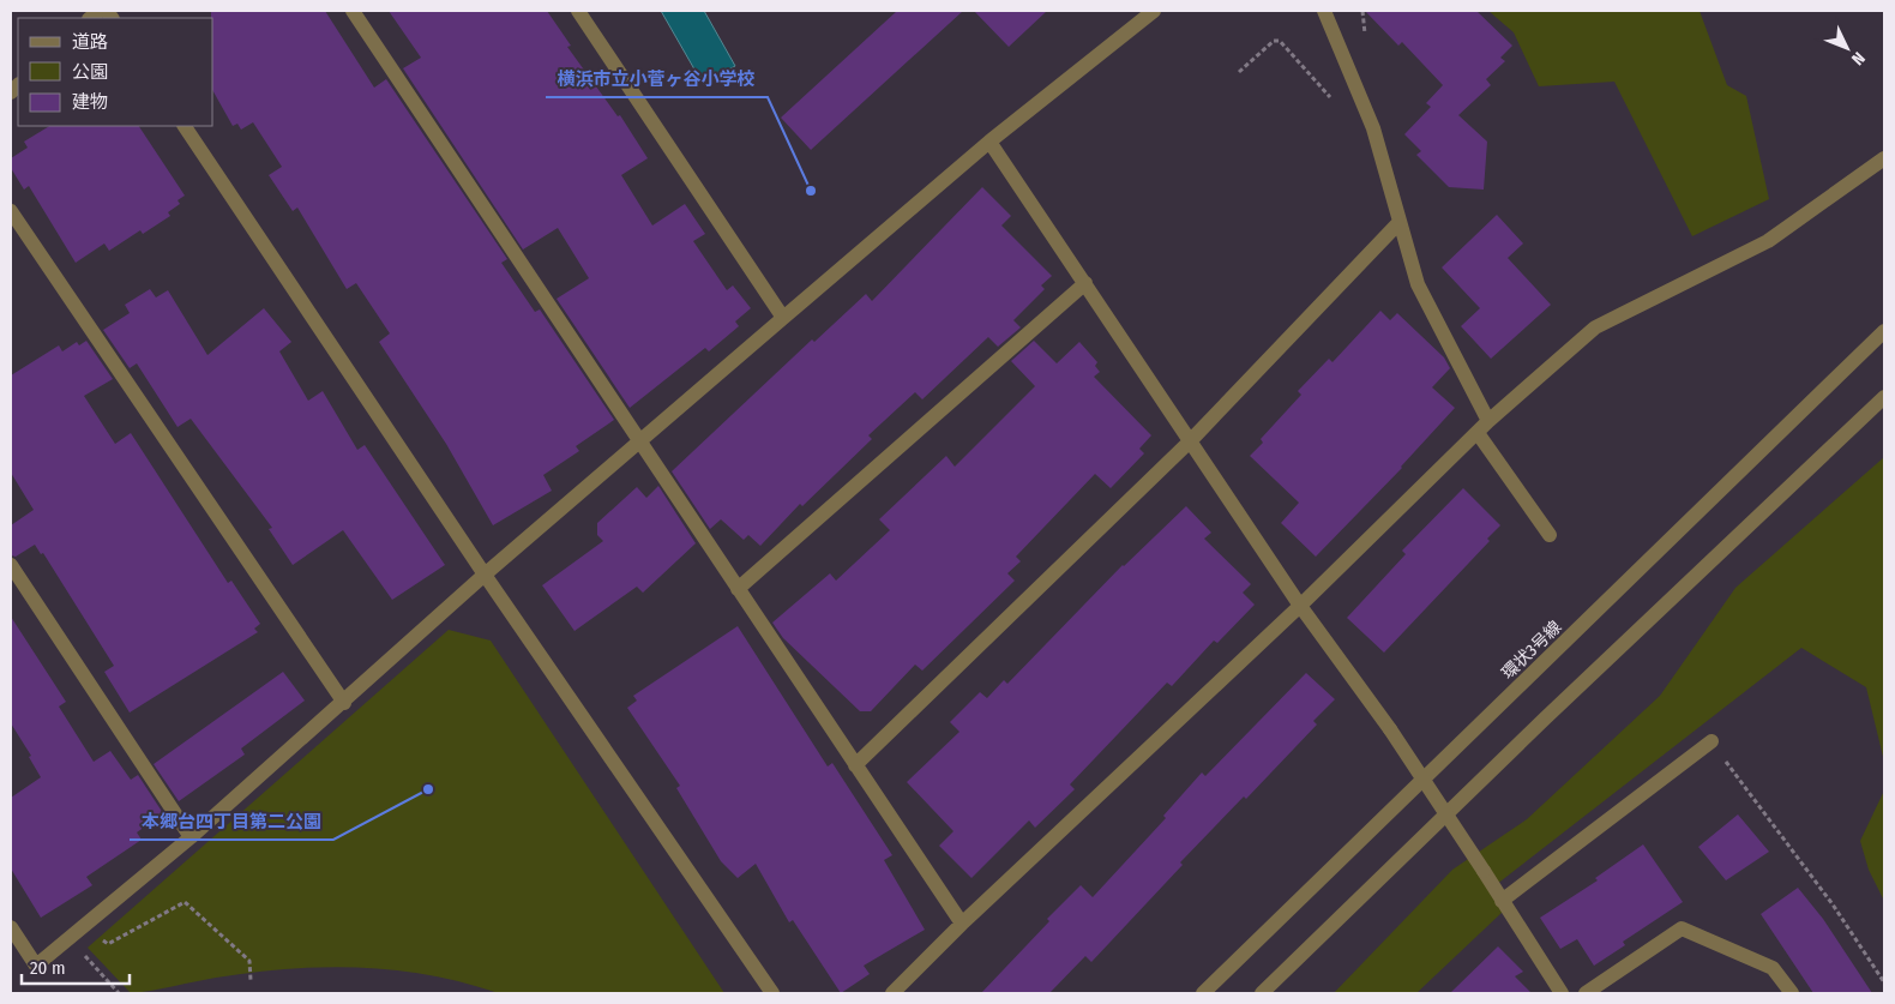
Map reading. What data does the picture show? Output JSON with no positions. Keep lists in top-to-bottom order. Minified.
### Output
{"streets":{"street":["環状3号線"]},"places":["横浜市立小菅ヶ谷小学校","本郷台四丁目第二公園"],"legend":["道路","公園","建物"],"scale_bar":"20 m","north":"bottom right"}
